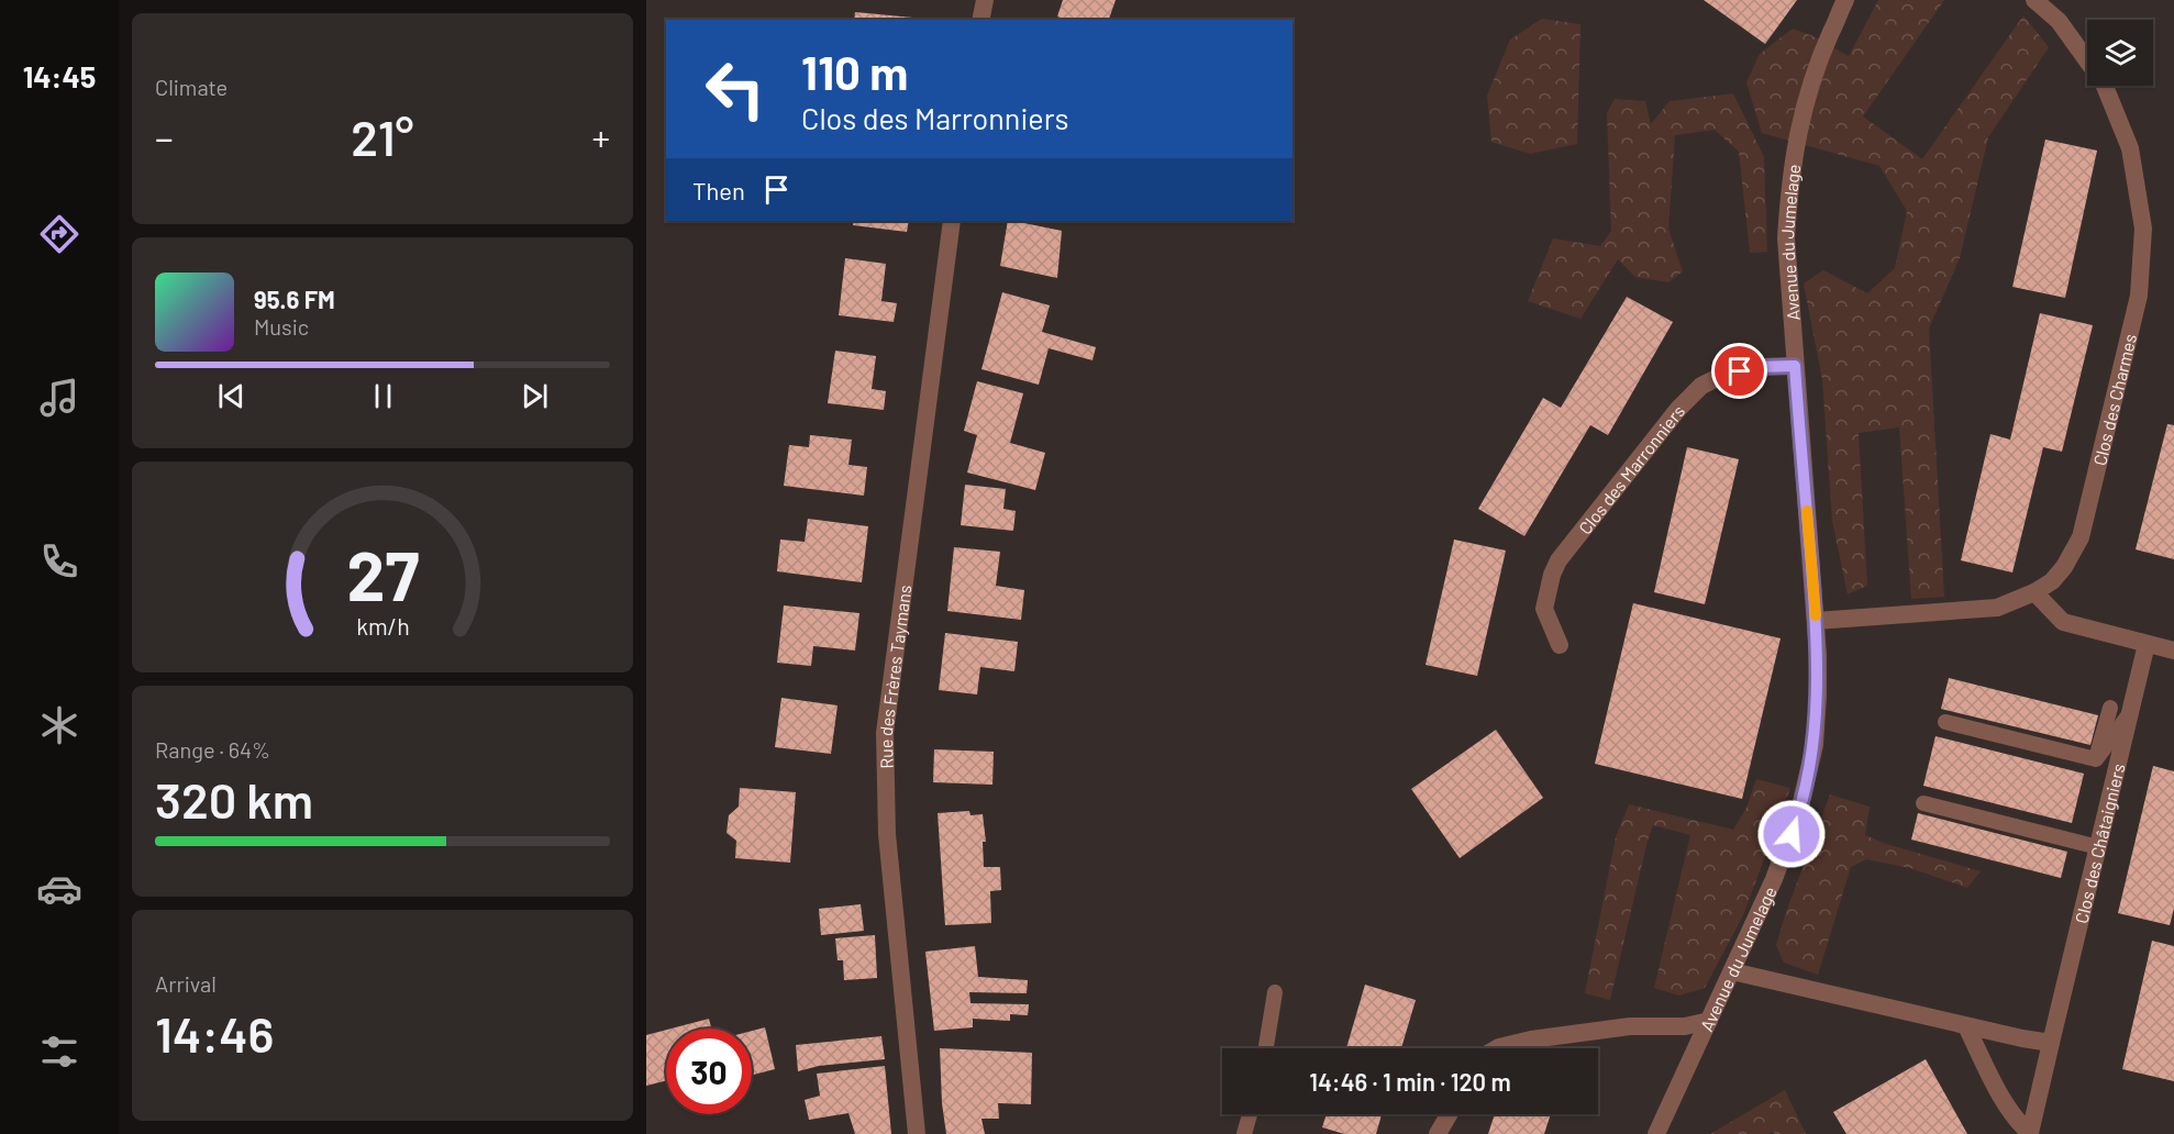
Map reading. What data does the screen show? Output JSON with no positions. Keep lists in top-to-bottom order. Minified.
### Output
{"streets":{"street":["Avenue du Jumelage","Clos des Charmes","Clos des Marronniers","Rue des Frères Taymans","Clos des Châtaigniers"]},"crossings":[["Avenue du Jumelage","Clos des Charmes"],["Avenue du Jumelage","Clos des Marronniers"]],"page":{"tabs":"14:45","tile":["Climate",["Range · 64%","320 km"],["Arrival","14:46"]],"turn":["110 m","Clos des Marronniers"],"heat":["−","21°","+"],"then":"Then","song":["95.6 FM","Music"],"limit":"30","trip":"14:46 · 1 min · 120 m","gauge":["27","km/h"]}}
